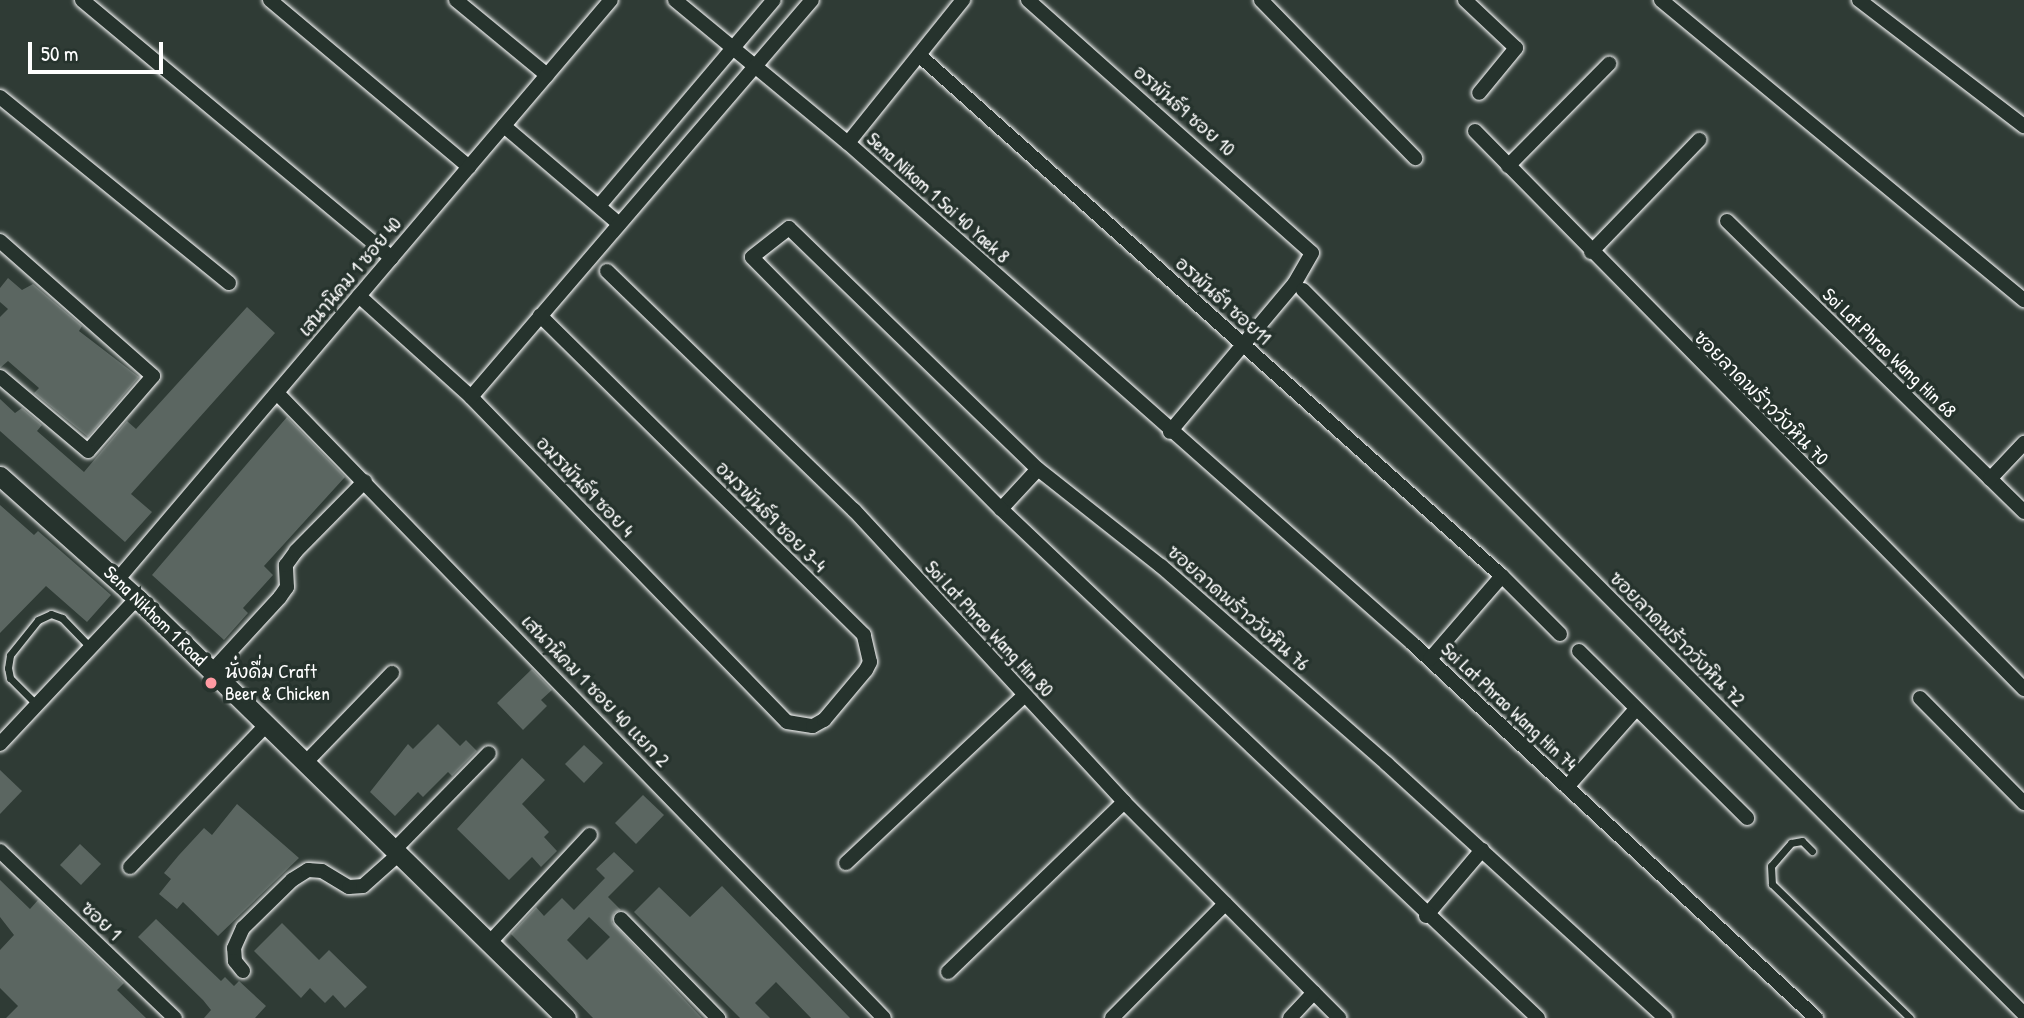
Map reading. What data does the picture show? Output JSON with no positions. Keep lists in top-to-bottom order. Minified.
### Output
{"streets":{"street":["อรพันธ์9 ซอย 10","Sena Nikom 1 Soi 40 Yaek 8","เสนานิคม 1 ซอย 40","อรพันธ์9 ซอย11","Soi Lat Phrao Wang Hin 68","ซอยลาดพร้าววังหิน 70","อมรพันธ์9 ซอย 4","อมรพันธ์9 ซอย 3-4","ซอยลาดพร้าววังหิน 76","Sena Nikhom 1 Road","Soi Lat Phrao Wang Hin 80","ซอยลาดพร้าววังหิน 72","เสนานิคม 1 ซอย 40 แยก 2","Soi Lat Phrao Wang Hin 74","ซอย 1"]},"crossings":[["อรพันธ์9 ซอย 10","อรพันธ์9 ซอย11"],["Sena Nikom 1 Soi 40 Yaek 8","Soi Lat Phrao Wang Hin 74"],["เสนานิคม 1 ซอย 40","อมรพันธ์9 ซอย 4"],["เสนานิคม 1 ซอย 40","Sena Nikhom 1 Road"],["เสนานิคม 1 ซอย 40","เสนานิคม 1 ซอย 40 แยก 2"],["อมรพันธ์9 ซอย 4","อมรพันธ์9 ซอย 3-4"]],"places":["นั่งดื่ม Craft Beer & Chicken"],"scale_bar":"50 m"}
